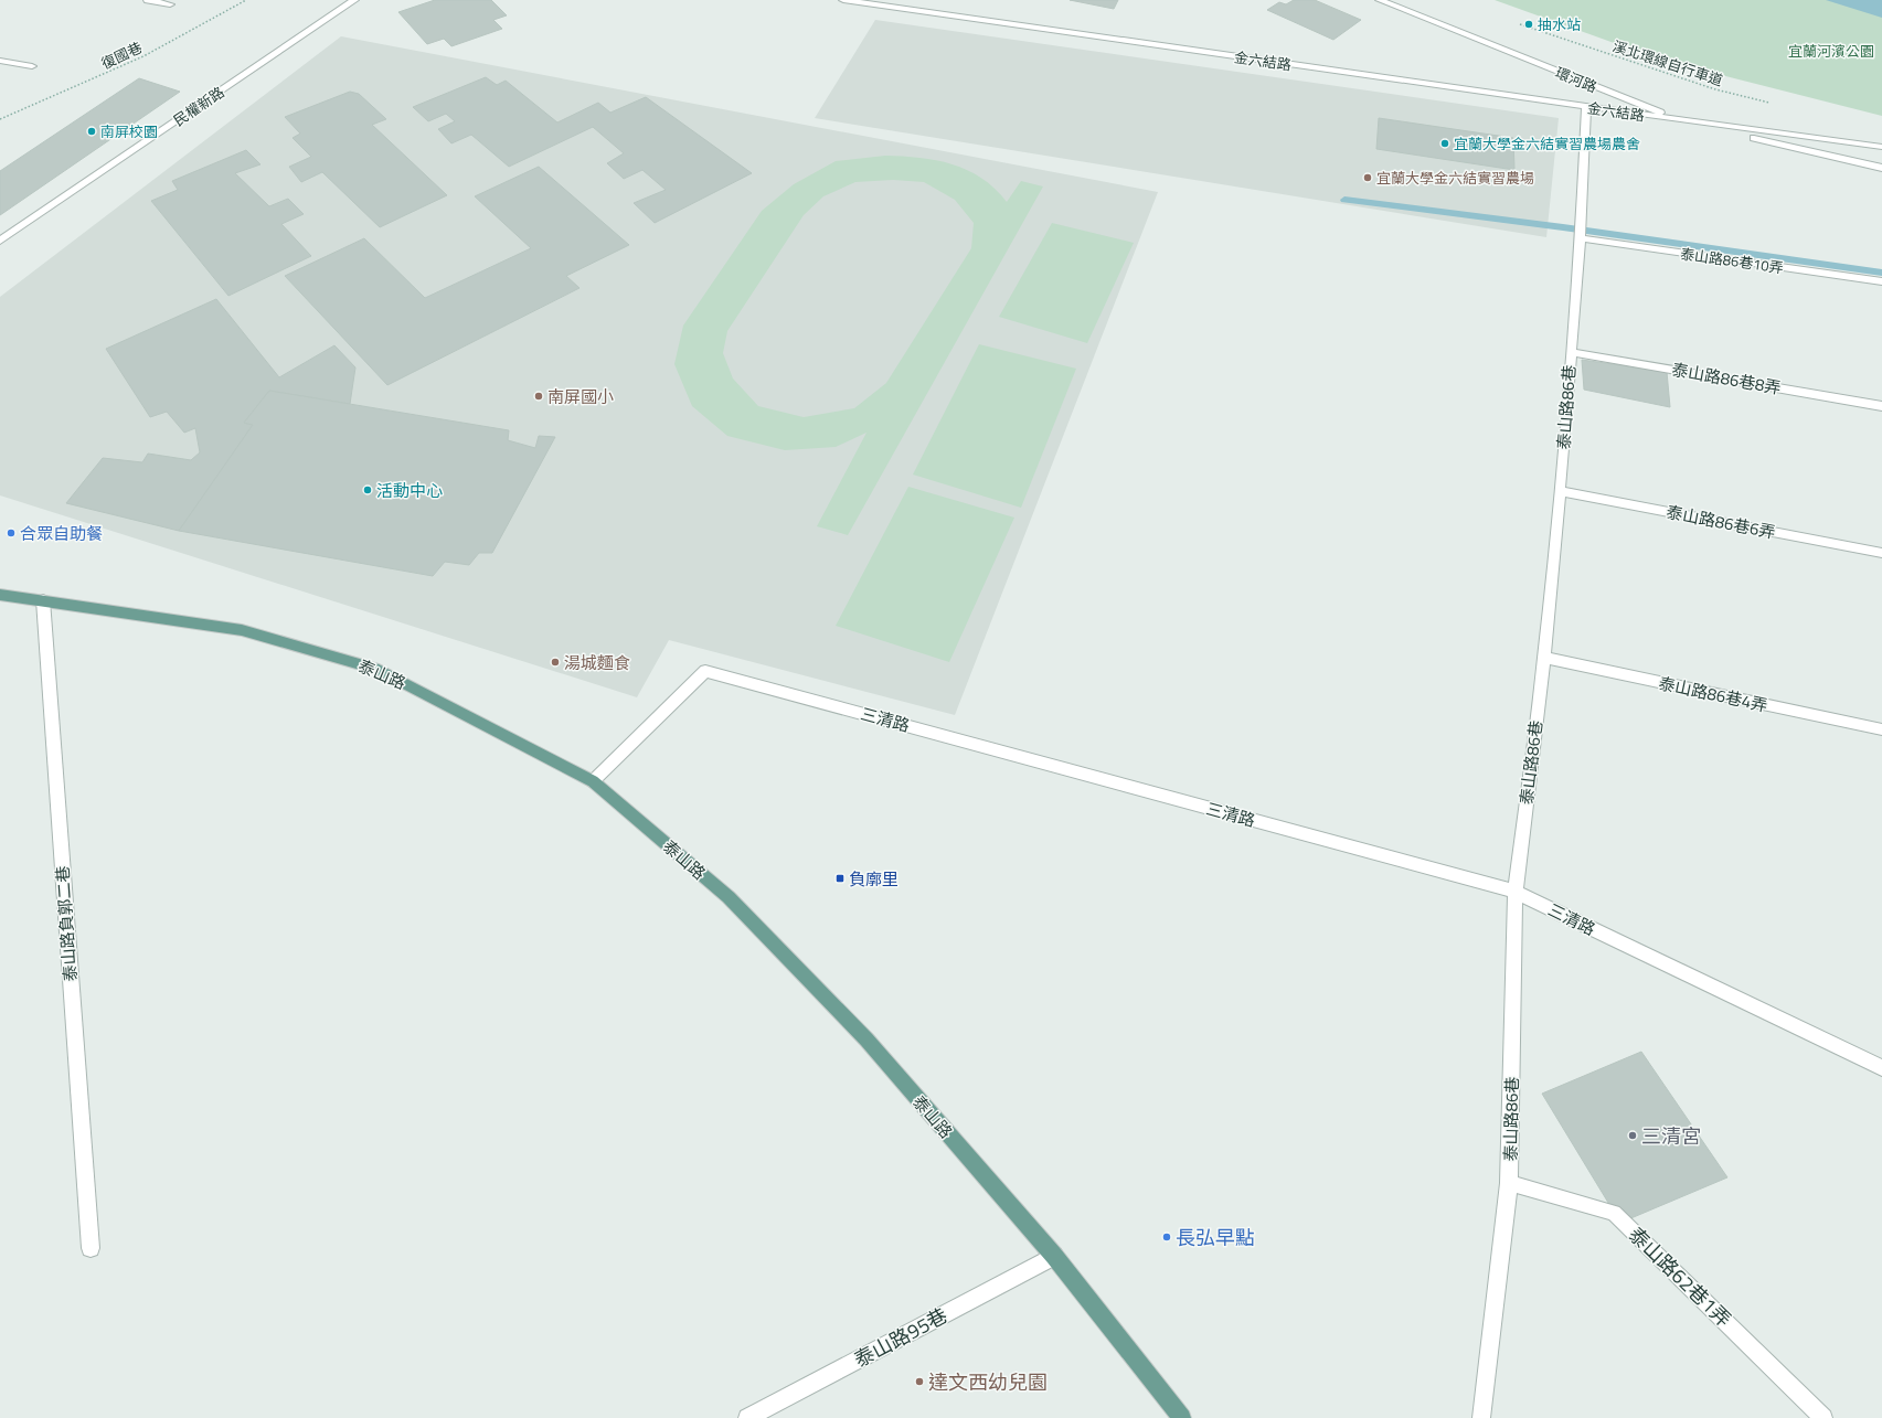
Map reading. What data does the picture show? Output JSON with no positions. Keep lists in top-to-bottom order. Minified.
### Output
{"streets":{"main road":["泰山路"],"street":["金六結路","環河路","民權新路","泰山路86巷10弄","泰山路86巷8弄","泰山路86巷","泰山路86巷6弄","泰山路86巷4弄","三清路","泰山路負郭二巷","泰山路62巷1弄","泰山路95巷"],"path":["復國巷","溪北環線自行車道"]},"crossings":[["金六結路","環河路"],["金六結路","泰山路86巷"],["泰山路86巷10弄","泰山路86巷"],["泰山路86巷8弄","泰山路86巷"],["泰山路86巷","泰山路86巷6弄"],["泰山路86巷","泰山路86巷4弄"],["泰山路86巷","三清路"],["泰山路86巷","泰山路62巷1弄"],["泰山路","三清路"],["泰山路","泰山路負郭二巷"],["泰山路","泰山路95巷"]],"parks":["宜蘭河濱公園"],"places":{"other":["抽水站","南屏校園","宜蘭大學金六結實習農場農舍","宜蘭大學金六結實習農場","南屏國小","活動中心","合眾自助餐","湯城麵食","三清宮","長弘早點","達文西幼兒園"],"transit":["負廓里"]}}
